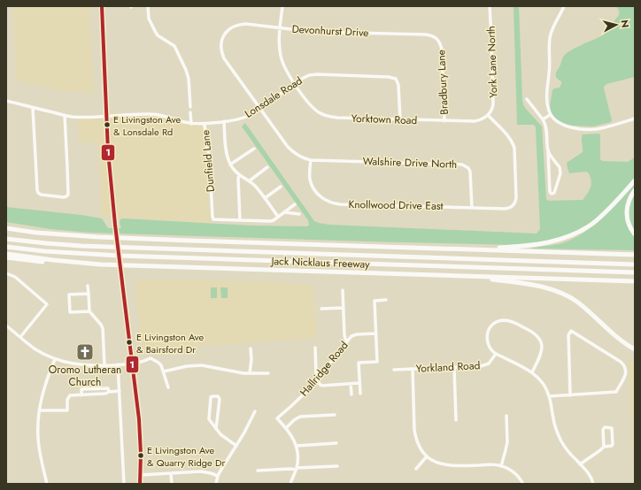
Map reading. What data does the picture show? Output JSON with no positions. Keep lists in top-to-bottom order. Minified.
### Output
{"streets":{"highway":["Jack Nicklaus Freeway"],"street":["Devonhurst Drive","York Lane North","Bradbury Lane","Lonsdale Road","Yorktown Road","Dunfield Lane","Walshire Drive North","Knollwood Drive East","Yorkland Road","Hallridge Road"]},"crossings":[["Devonhurst Drive","Bradbury Lane"],["Devonhurst Drive","Yorktown Road"],["Devonhurst Drive","Walshire Drive North"],["York Lane North","Yorktown Road"],["York Lane North","Knollwood Drive East"],["Bradbury Lane","Yorktown Road"],["Lonsdale Road","Yorktown Road"],["Lonsdale Road","Dunfield Lane"],["Lonsdale Road","Walshire Drive North"],["Yorktown Road","Knollwood Drive East"],["Walshire Drive North","Knollwood Drive East"]],"places":{"other":["E Livingston Ave & Lonsdale Rd","E Livingston Ave & Bairsford Dr","E Livingston Ave & Quarry Ridge Dr"],"church":["Oromo Lutheran Church"]},"lines":["transit line 1"],"north":"right"}
